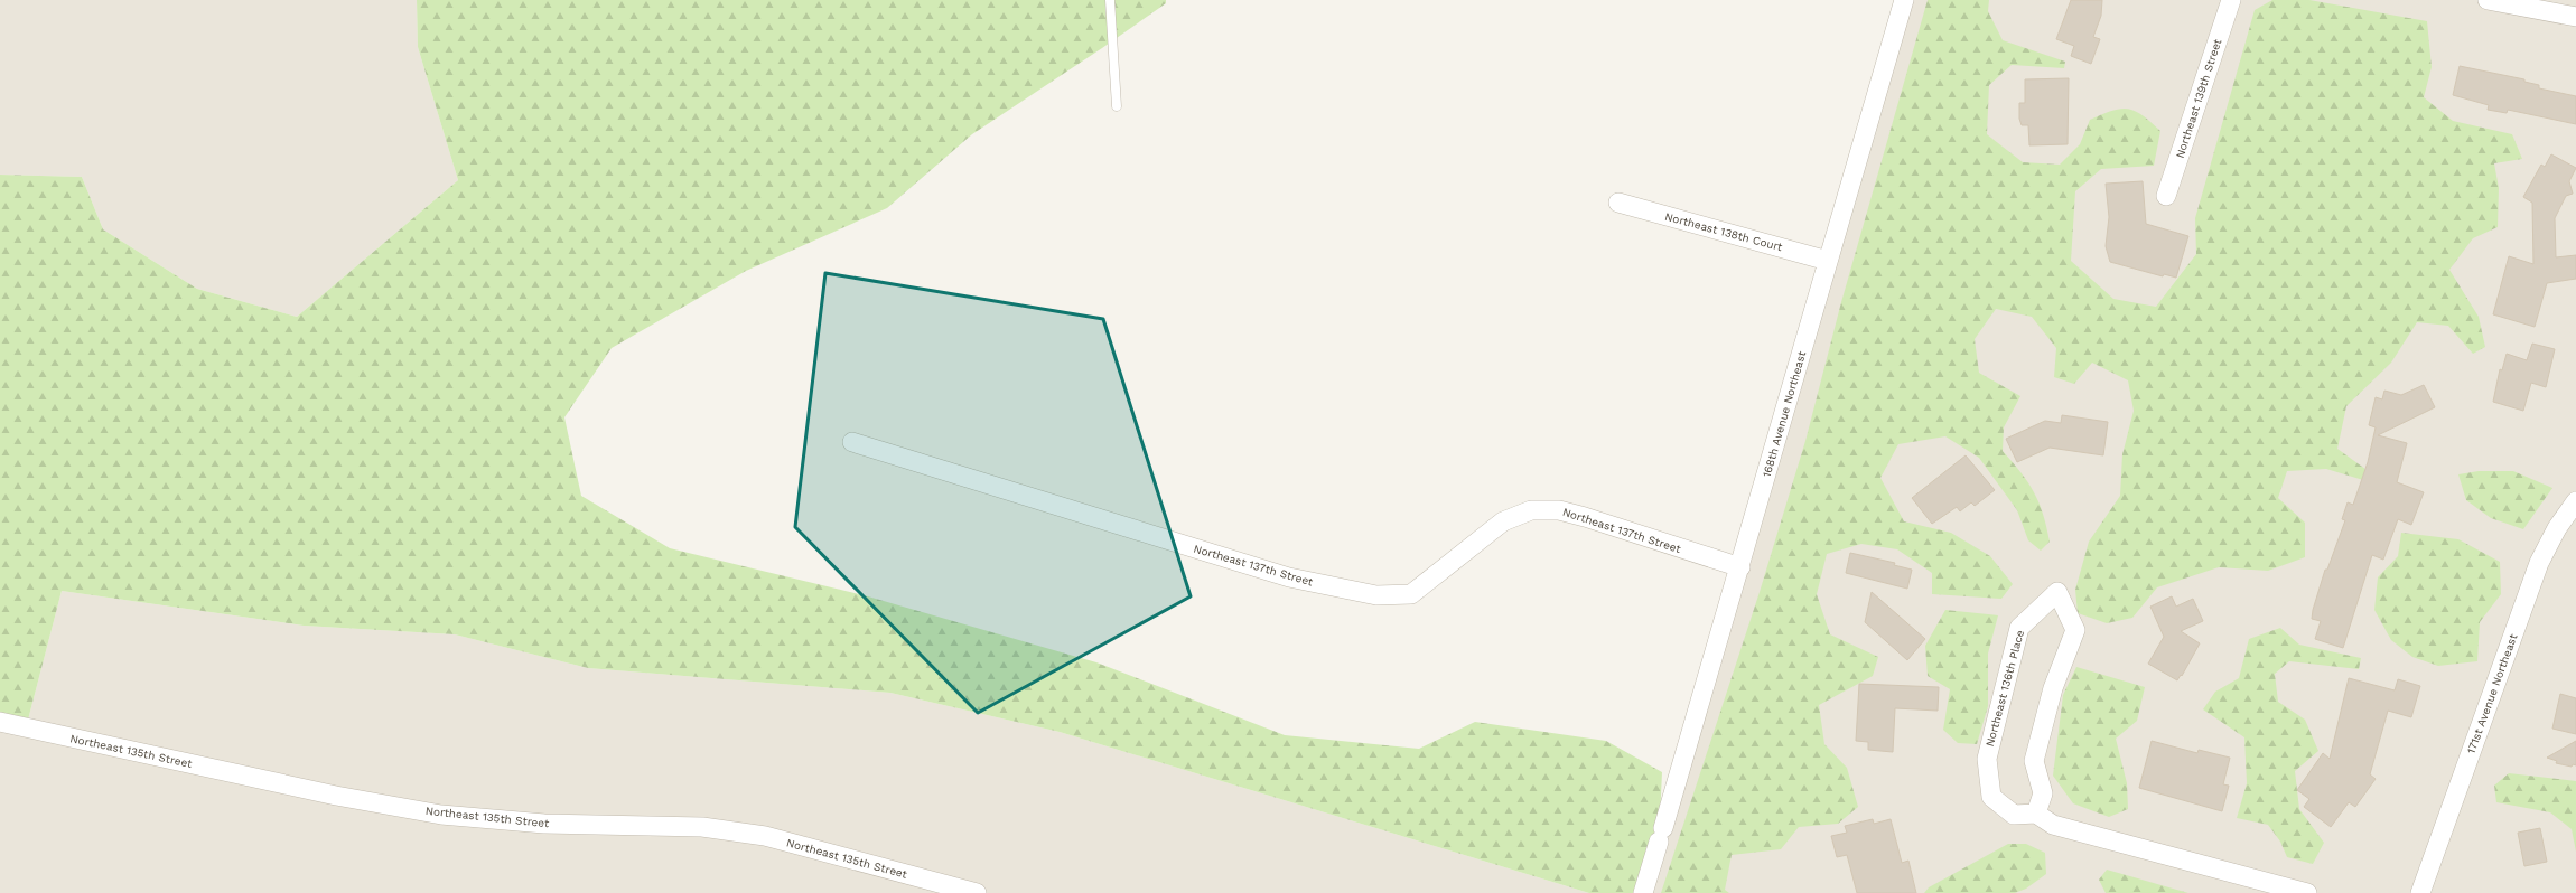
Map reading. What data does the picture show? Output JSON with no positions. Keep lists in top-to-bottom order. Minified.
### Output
{"streets":{"street":["Northeast 139th Street","Northeast 138th Court","168th Avenue Northeast","Northeast 137th Street","Northeast 136th Place","171st Avenue Northeast","Northeast 135th Street"]},"crossings":[["Northeast 138th Court","168th Avenue Northeast"],["168th Avenue Northeast","Northeast 137th Street"]]}
